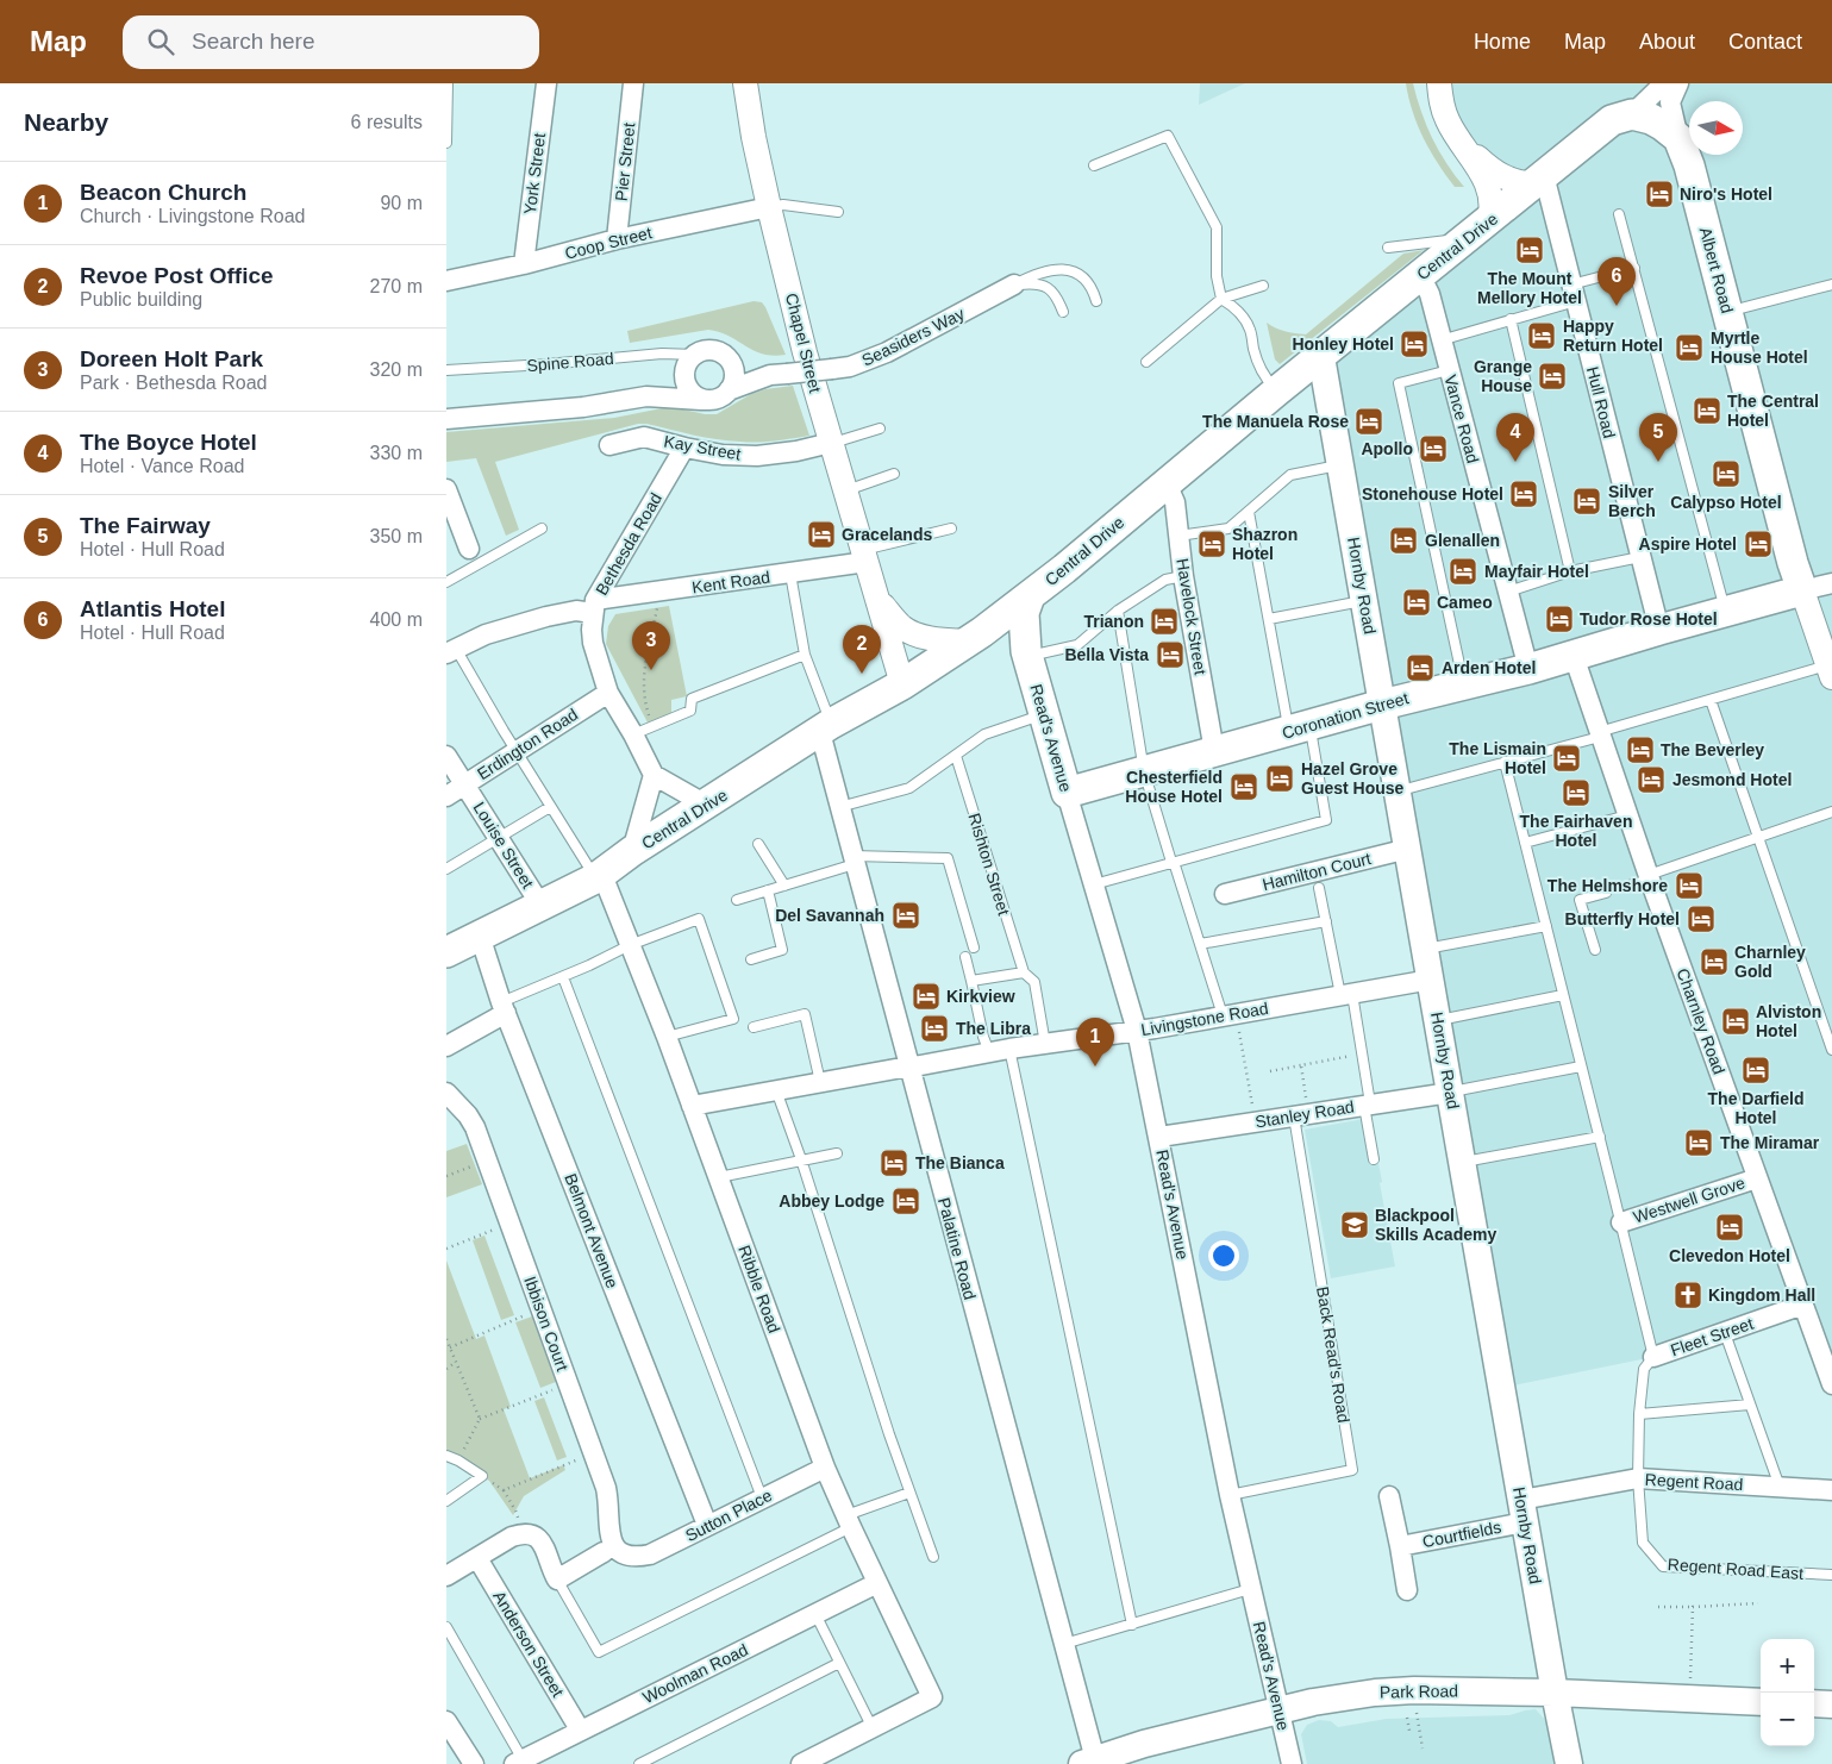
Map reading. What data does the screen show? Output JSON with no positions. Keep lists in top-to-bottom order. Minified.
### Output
{"streets":{"main road":["Central Drive","Albert Road","Hornby Road","Coronation Street","Read's Avenue","Park Road"],"street":["Pier Street","York Street","Coop Street","Seasiders Way","Chapel Street","Hull Road","Vance Road","Kay Street","Bethesda Road","Kent Road","Havelock Street","Erdington Road","Louise Street","Hamilton Court","Livingstone Road","Charnley Road","Stanley Road","Westwell Grove","Belmont Avenue","Palatine Road","Ribble Road","Ibbison Court","Fleet Street","Regent Road","Sutton Place","Courtfields","Anderson Street","Woolman Road"],"lane":["Spine Road","Rishton Street","Back Read's Road","Regent Road East"]},"crossings":[["Pier Street","Coop Street"],["York Street","Coop Street"],["Coop Street","Chapel Street"],["Central Drive","Chapel Street"],["Central Drive","Hull Road"],["Central Drive","Vance Road"],["Central Drive","Hornby Road"],["Central Drive","Havelock Street"],["Central Drive","Read's Avenue"],["Central Drive","Louise Street"],["Central Drive","Belmont Avenue"],["Central Drive","Palatine Road"],["Central Drive","Ribble Road"],["Albert Road","Coronation Street"],["Seasiders Way","Spine Road"],["Chapel Street","Kay Street"],["Chapel Street","Kent Road"],["Hull Road","Coronation Street"],["Vance Road","Coronation Street"],["Kay Street","Bethesda Road"],["Bethesda Road","Kent Road"],["Bethesda Road","Erdington Road"],["Hornby Road","Coronation Street"],["Hornby Road","Hamilton Court"],["Hornby Road","Livingstone Road"],["Hornby Road","Stanley Road"],["Hornby Road","Regent Road"],["Hornby Road","Courtfields"],["Hornby Road","Park Road"],["Havelock Street","Coronation Street"],["Coronation Street","Read's Avenue"],["Coronation Street","Charnley Road"],["Read's Avenue","Livingstone Road"],["Read's Avenue","Stanley Road"],["Read's Avenue","Back Read's Road"],["Read's Avenue","Park Road"],["Erdington Road","Louise Street"],["Rishton Street","Livingstone Road"],["Livingstone Road","Palatine Road"],["Livingstone Road","Ribble Road"],["Charnley Road","Westwell Grove"],["Charnley Road","Fleet Street"],["Stanley Road","Back Read's Road"],["Belmont Avenue","Sutton Place"],["Palatine Road","Park Road"],["Ribble Road","Sutton Place"],["Ribble Road","Woolman Road"],["Ibbison Court","Sutton Place"],["Fleet Street","Regent Road East"],["Regent Road","Courtfields"],["Regent Road","Regent Road East"],["Anderson Street","Woolman Road"]],"places":{"hotel":["Niro's Hotel","The Mount Mellory Hotel","Happy Return Hotel","Honley Hotel","Myrtle House Hotel","Grange House","The Central Hotel","The Manuela Rose","Apollo","Calypso Hotel","Stonehouse Hotel","Silver Berch","Gracelands","Glenallen","Shazron Hotel","Aspire Hotel","Mayfair Hotel","Cameo","Tudor Rose Hotel","Trianon","Bella Vista","Arden Hotel","The Beverley","The Lismain Hotel","Hazel Grove Guest House","Jesmond Hotel","Chesterfield House Hotel","The Fairhaven Hotel","The Helmshore","Del Savannah","Butterfly Hotel","Charnley Gold","Kirkview","Alviston Hotel","The Libra","The Darfield Hotel","The Miramar","The Bianca","Abbey Lodge","Clevedon Hotel"],"school or university":["Blackpool Skills Academy"],"church":["Kingdom Hall"]},"north":"right","page":{"header":"Map","search":"Search here","nav":["Home","Map","About","Contact"],"heading":["Nearby","6 results"],"list":[{"mark":"1","name":"Beacon Church","note":"Church · Livingstone Road","value":"90 m"},{"mark":"2","name":"Revoe Post Office","note":"Public building","value":"270 m"},{"mark":"3","name":"Doreen Holt Park","note":"Park · Bethesda Road","value":"320 m"},{"mark":"4","name":"The Boyce Hotel","note":"Hotel · Vance Road","value":"330 m"},{"mark":"5","name":"The Fairway","note":"Hotel · Hull Road","value":"350 m"},{"mark":"6","name":"Atlantis Hotel","note":"Hotel · Hull Road","value":"400 m"}],"pins":["6","4","5","3","2","1"],"map_buttons":["+","−"]}}
